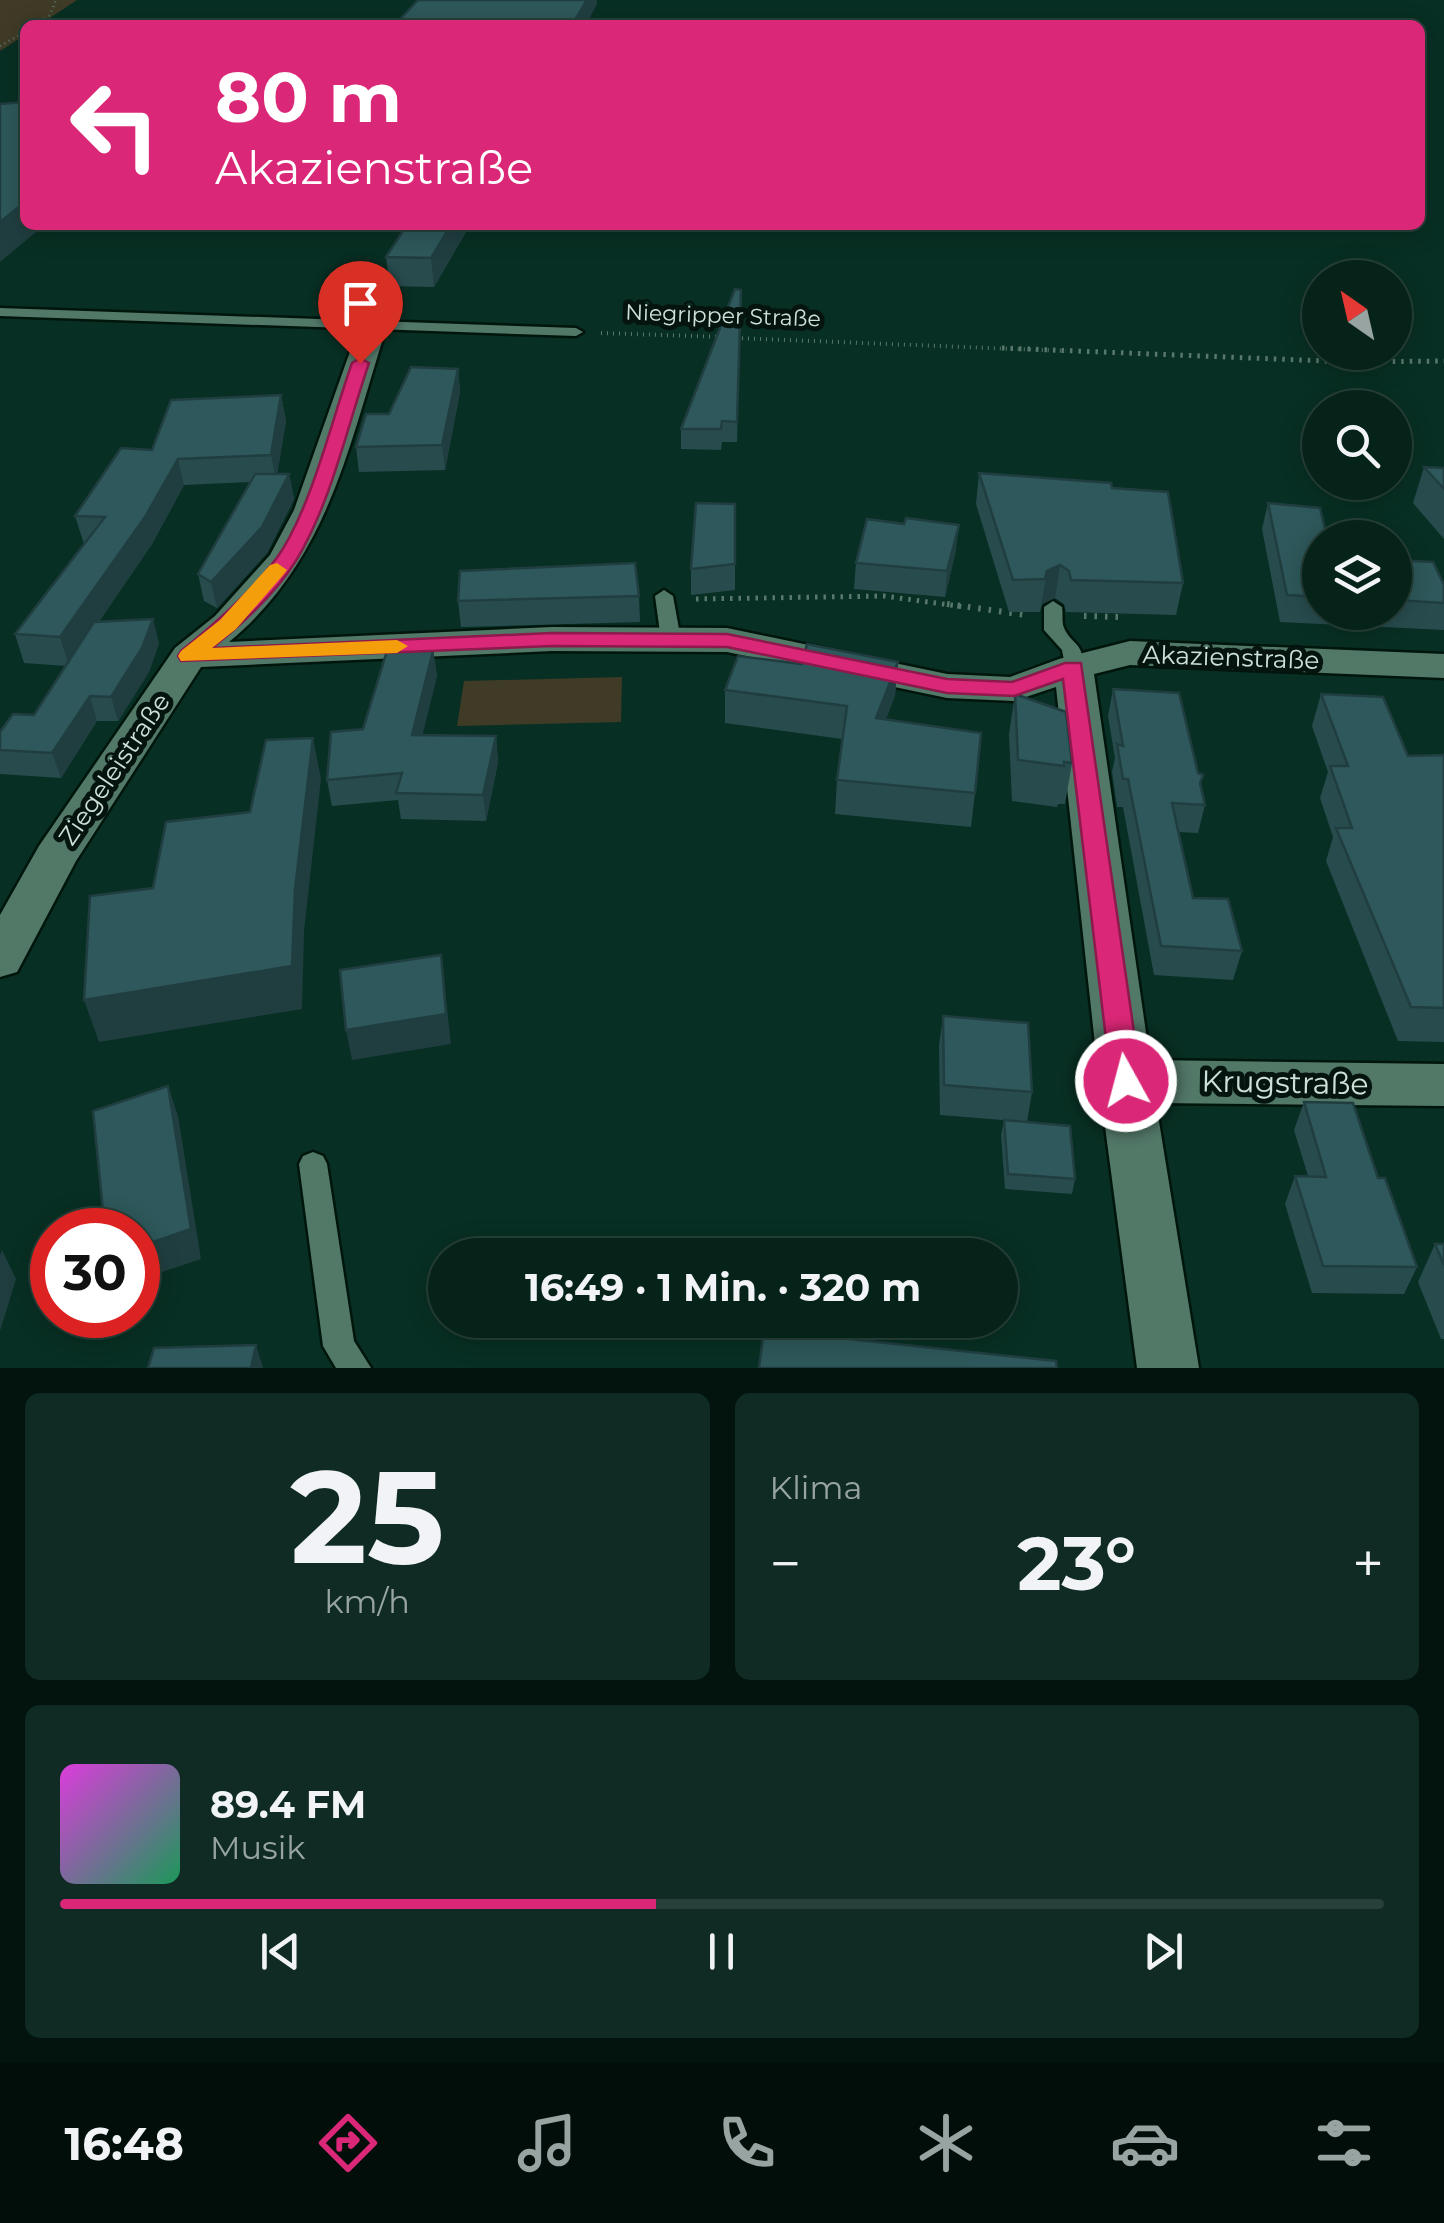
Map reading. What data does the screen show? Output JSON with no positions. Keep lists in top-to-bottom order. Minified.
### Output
{"streets":{"street":["Akazienstraße","Ziegeleistraße","Krugstraße"],"path":["Niegripper Straße"]},"crossings":[["Akazienstraße","Ziegeleistraße"]],"north":"top left","page":{"turn":["80 m","Akazienstraße"],"limit":"30","trip":"16:49 · 1 Min. · 320 m","tile":[["25","km/h"],"Klima"],"heat":["−","23°","+"],"song":["89.4 FM","Musik"],"tabs":"16:48"}}
